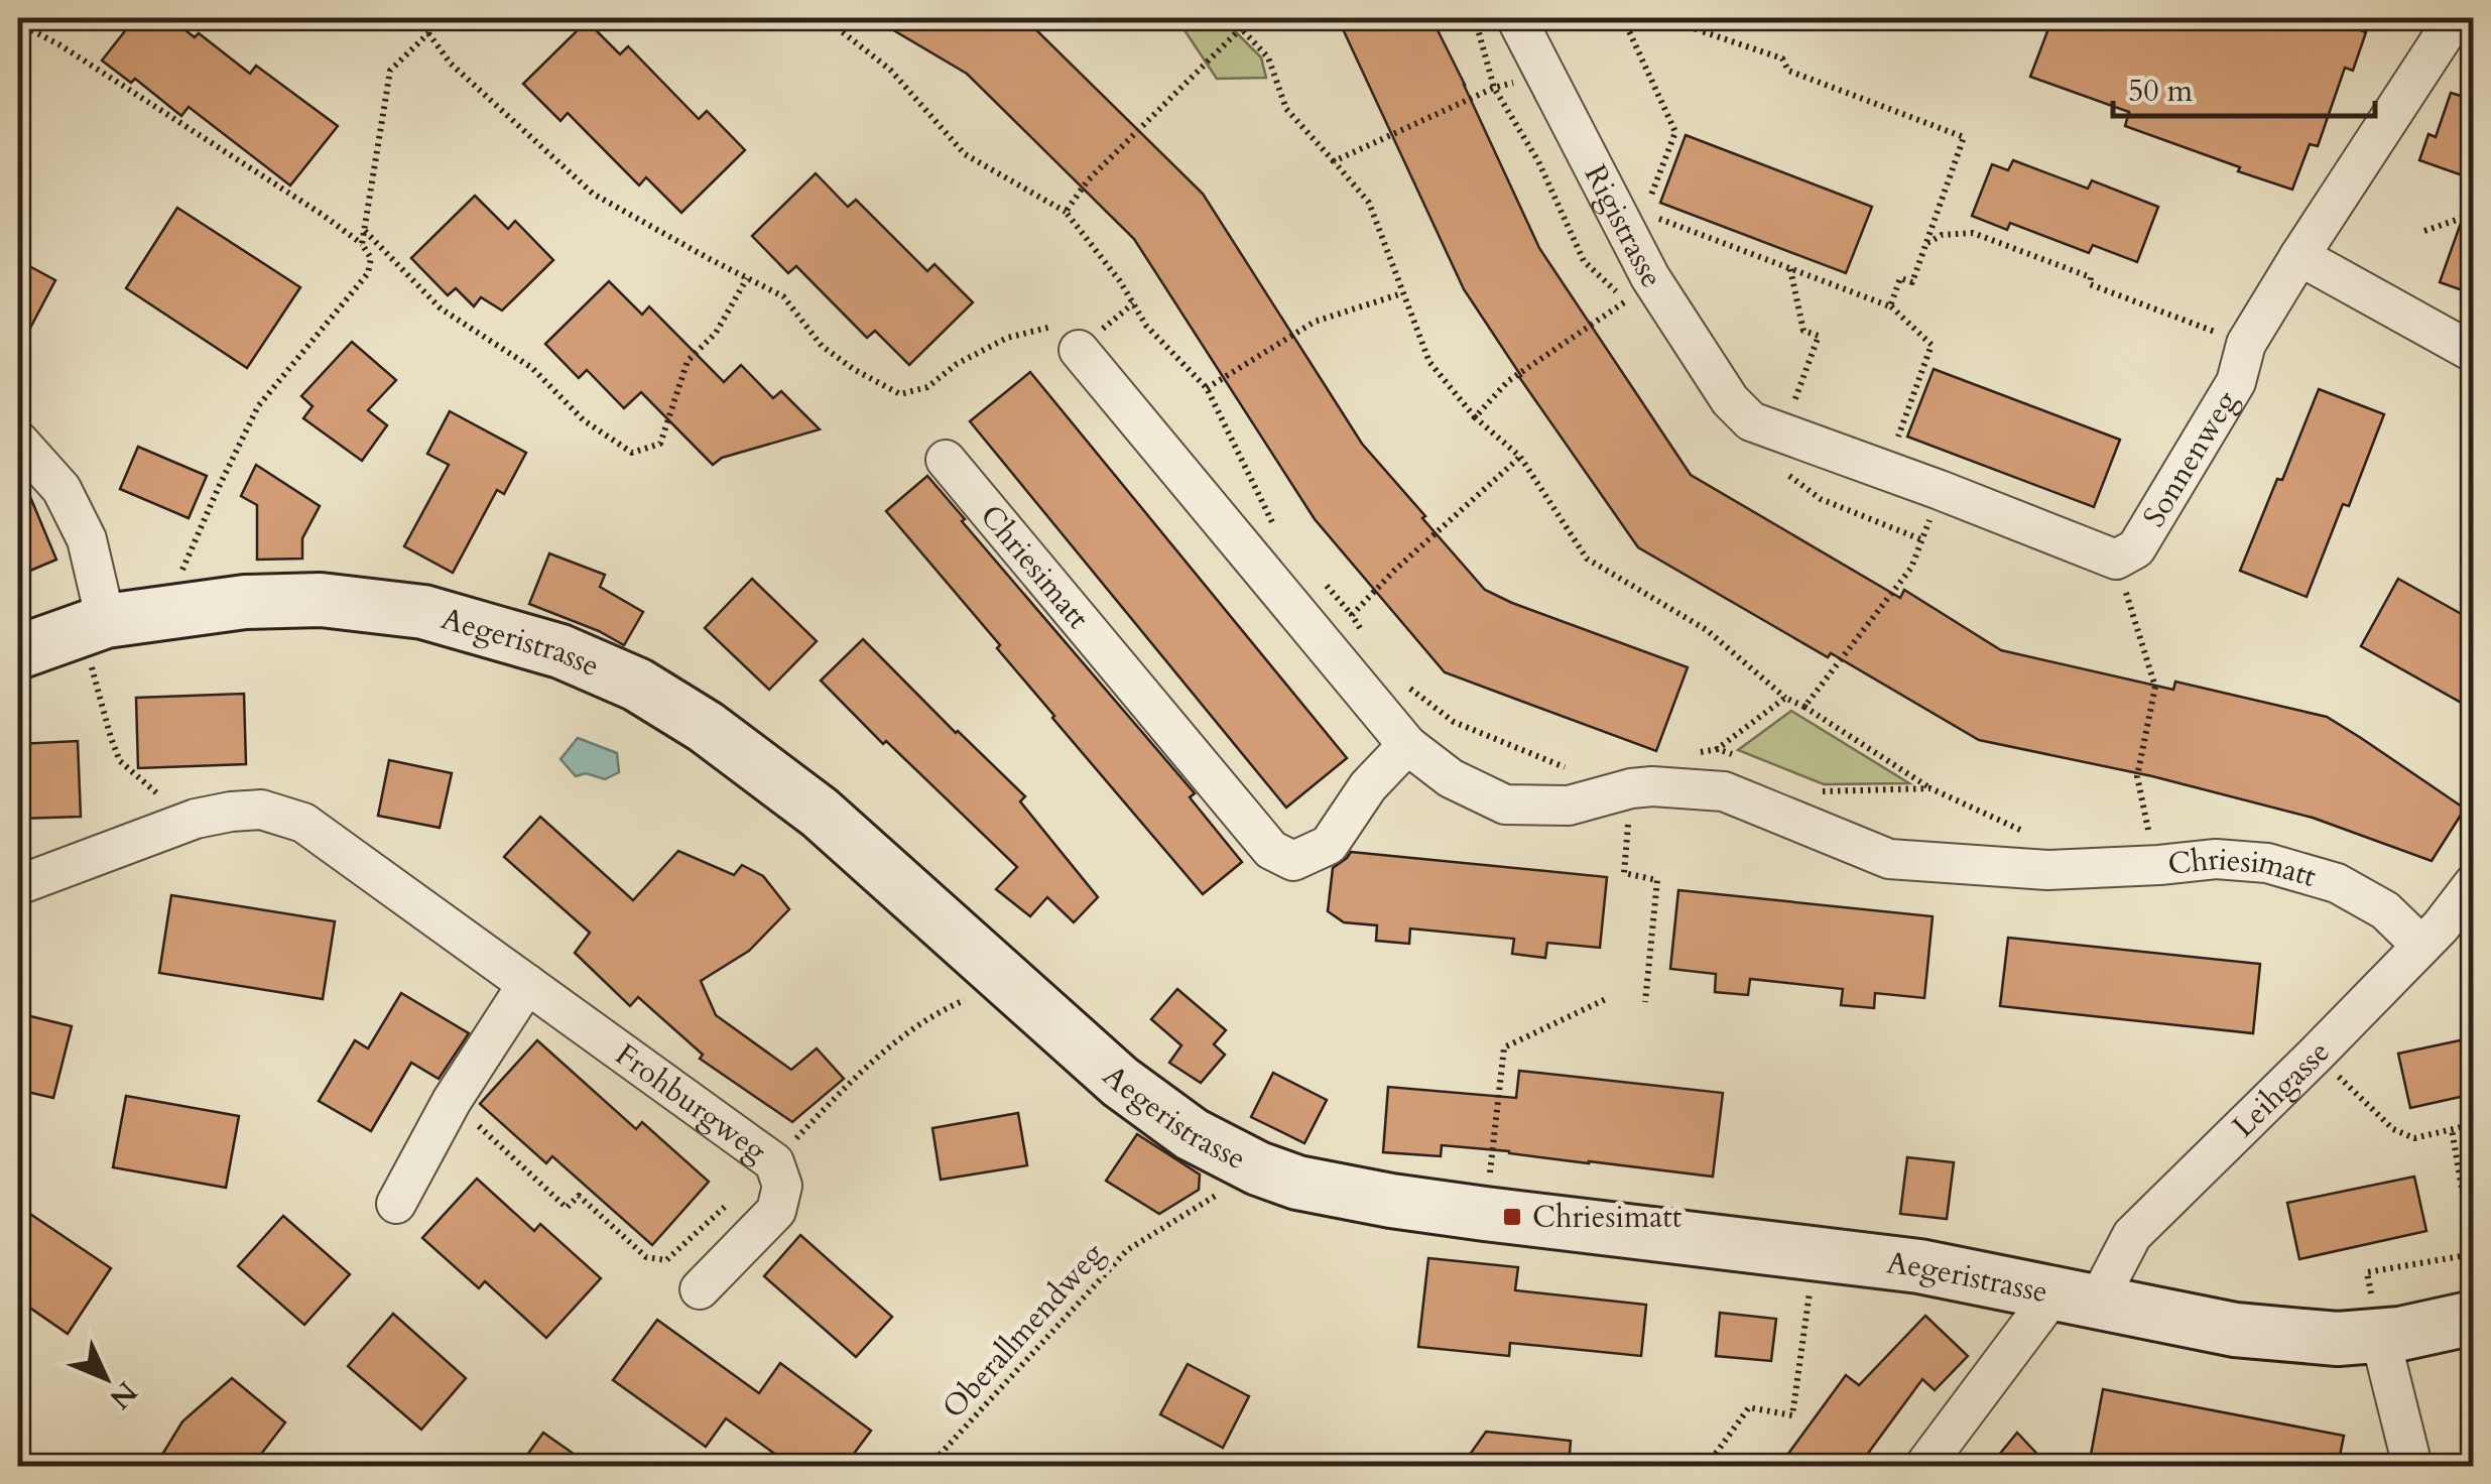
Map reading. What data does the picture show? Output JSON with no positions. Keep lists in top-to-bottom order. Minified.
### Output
{"streets":{"street":["Rigistrasse","Sonnenweg","Chriesimatt","Aegeristrasse","Leihgasse","Frohburgweg"],"path":["Oberallmendweg"]},"crossings":[["Chriesimatt","Leihgasse"],["Aegeristrasse","Leihgasse"],["Aegeristrasse","Oberallmendweg"]],"places":{"transit":["Chriesimatt"]},"scale_bar":"50 m","north":"bottom right"}
